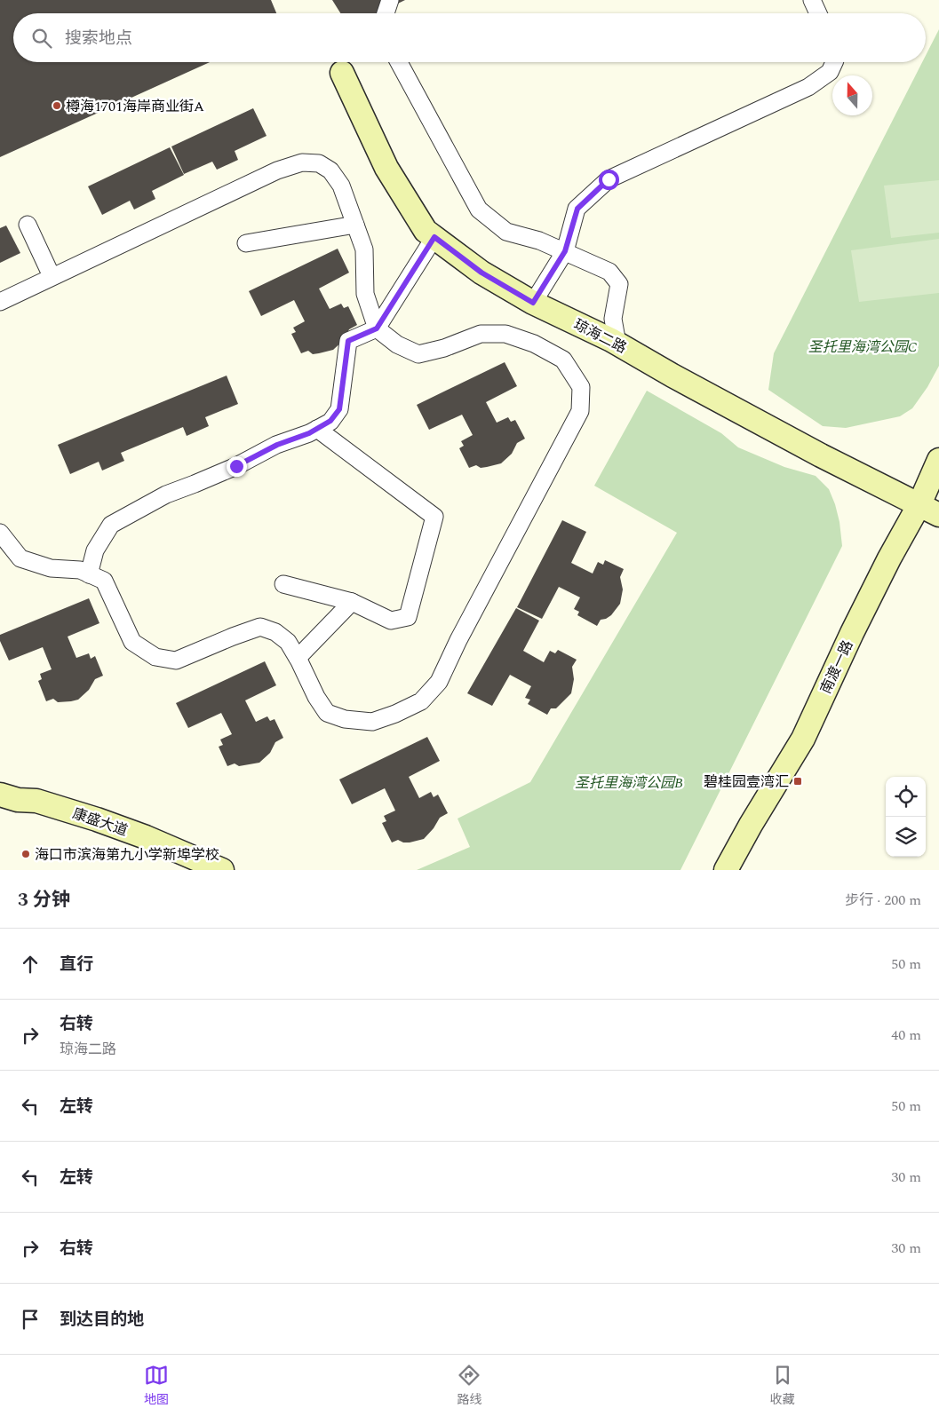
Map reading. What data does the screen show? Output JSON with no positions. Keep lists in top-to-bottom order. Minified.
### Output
{"streets":{"street":["琼海二路","南渡一路","康盛大道"]},"crossings":[["琼海二路","南渡一路"]],"parks":["圣托里海湾公园C","圣托里海湾公园B"],"places":{"other":["樽海1701海岸商业街A","海口市滨海第九小学新埠学校"],"transit":["碧桂园壹湾汇"]},"north":"top","page":{"search":"搜索地点","heading":["3 分钟","步行 · 200 m"],"list":[["直行","50 m"],["右转","琼海二路","40 m"],["左转","50 m"],["左转","30 m"],["右转","30 m"],"到达目的地"],"nav":["地图","路线","收藏"]}}
